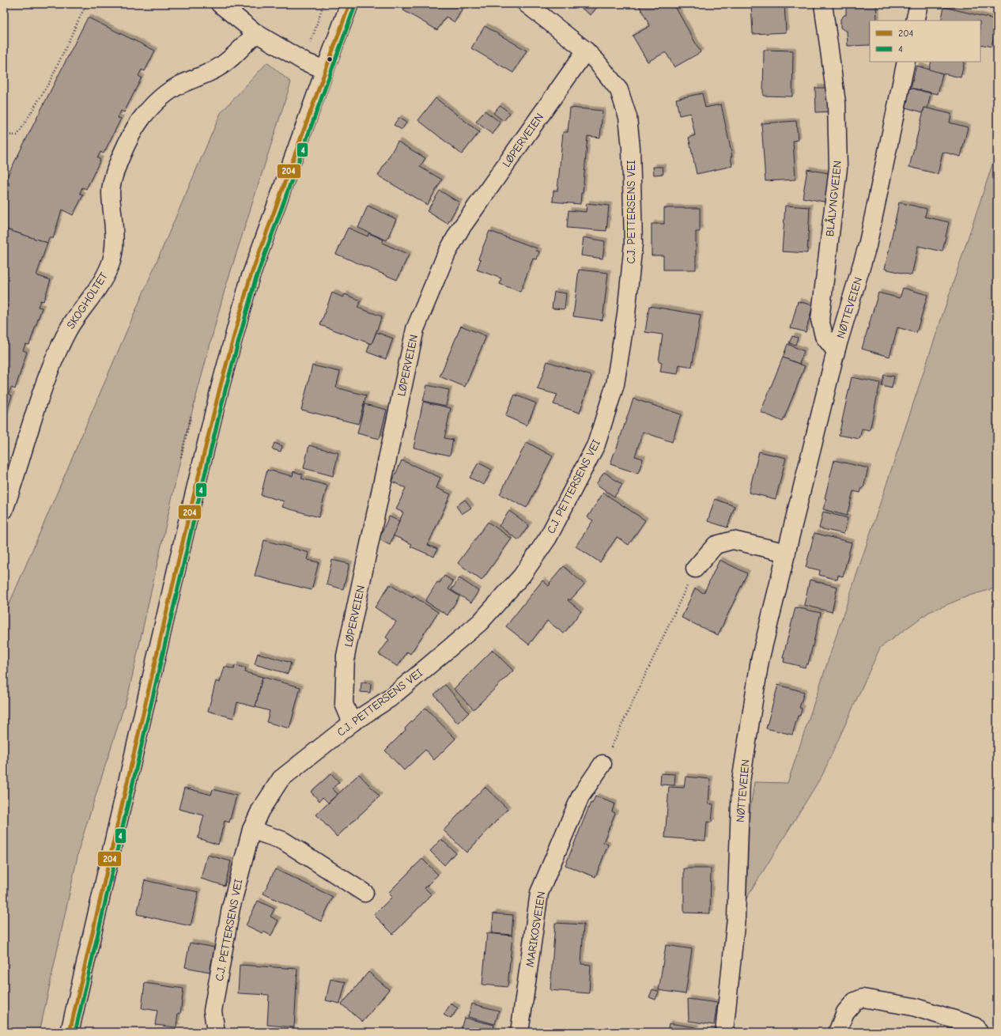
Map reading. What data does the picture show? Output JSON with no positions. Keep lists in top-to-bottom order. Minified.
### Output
{"streets":{"street":["LØPERVEIEN","BLÅLYNGVEIEN","C.J. PETTERSENS VEI","SKOGHOLTET","NØTTEVEIEN","MARIKOSVEIEN"]},"crossings":[["LØPERVEIEN","C.J. PETTERSENS VEI"],["BLÅLYNGVEIEN","NØTTEVEIEN"]],"lines":["transit line 204","transit line 4"],"legend":["204","4"]}
